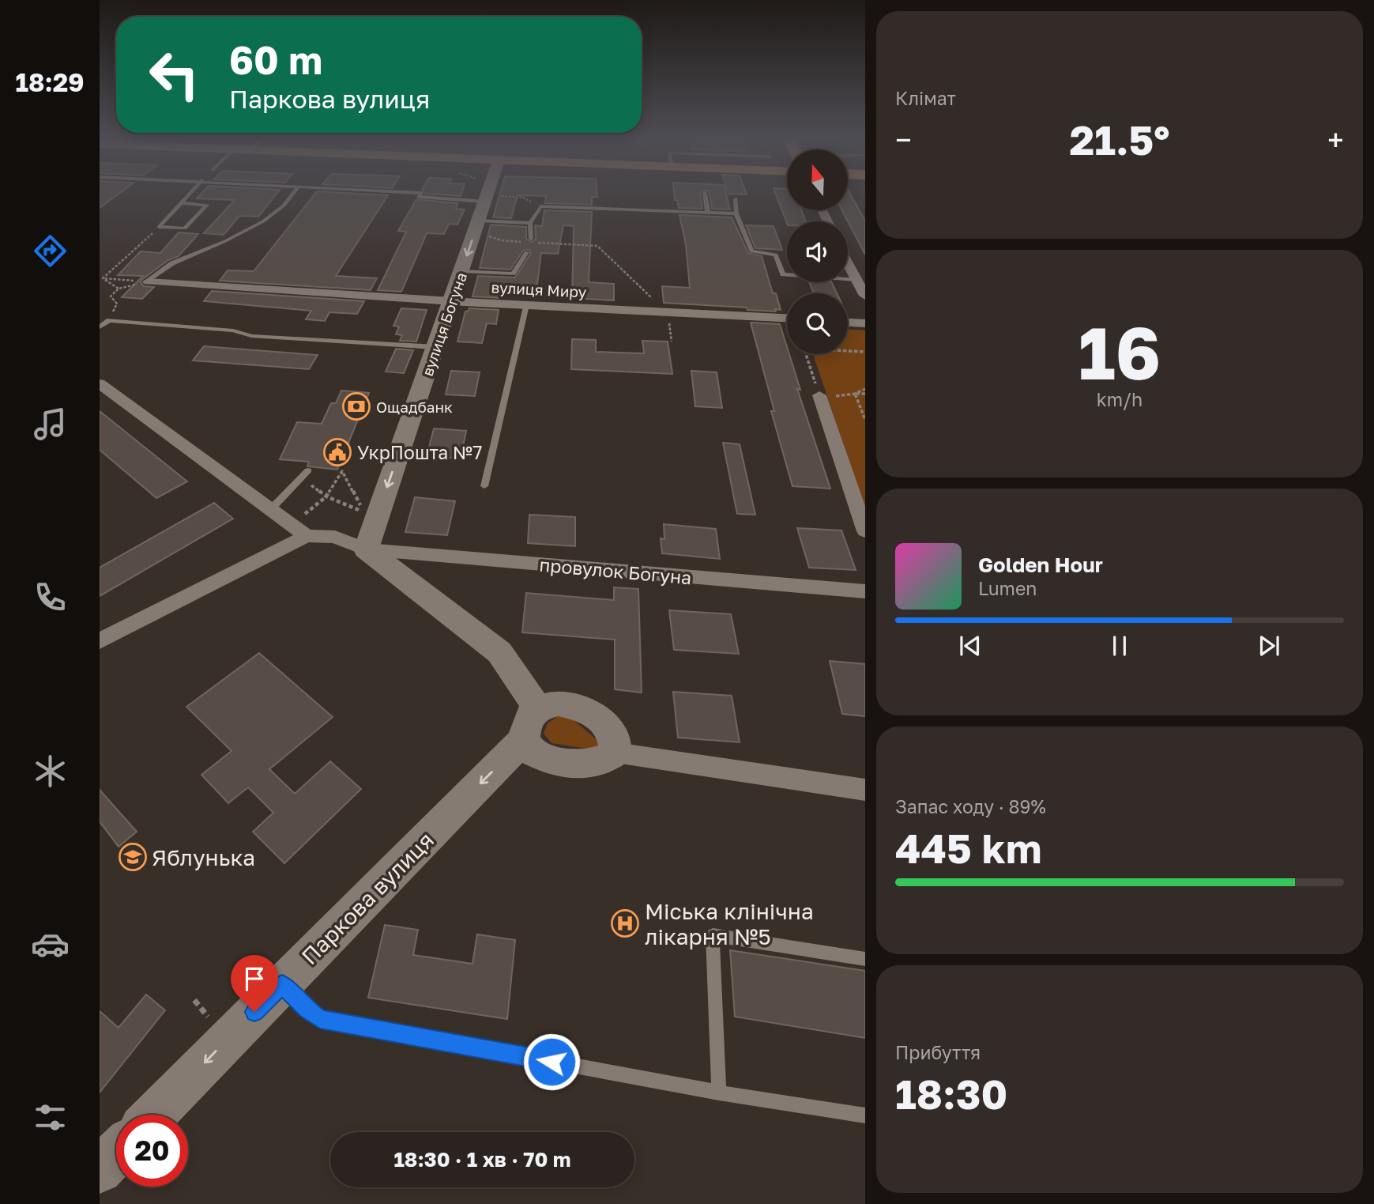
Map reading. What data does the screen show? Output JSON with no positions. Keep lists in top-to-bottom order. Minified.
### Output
{"streets":{"main road":["вулиця Богуна","Паркова вулиця"],"street":["вулиця Миру","провулок Богуна"]},"crossings":[["вулиця Миру","вулиця Богуна"],["вулиця Богуна","провулок Богуна"]],"one_way":["вулиця Богуна","Паркова вулиця"],"places":{"bank":["Ощадбанк"],"public building":["УкрПошта №7"],"school or university":["Яблунька"],"hospital":["Міська клінічна лікарня №5"]},"north":"top","page":{"tabs":"18:29","tile":["Клімат",["16","km/h"],["Запас ходу · 89%","445 km"],["Прибуття","18:30"]],"turn":["60 m","Паркова вулиця"],"heat":["−","21.5°","+"],"song":["Golden Hour","Lumen"],"limit":"20","trip":"18:30 · 1 хв · 70 m"}}
